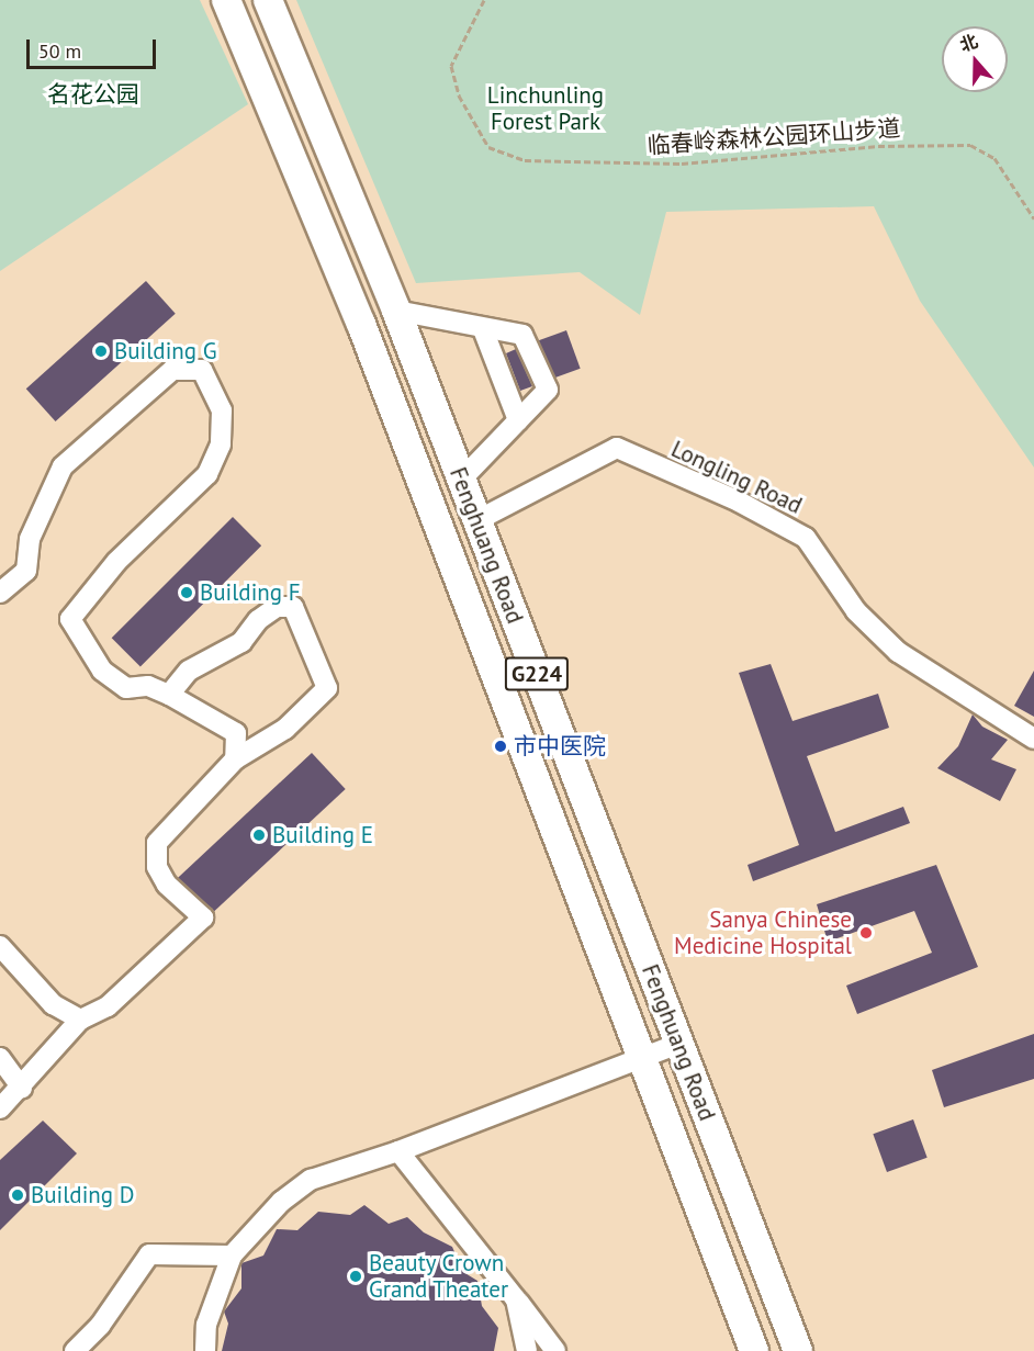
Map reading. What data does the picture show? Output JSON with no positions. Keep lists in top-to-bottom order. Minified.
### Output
{"streets":{"highway":["Fenghuang Road","G224"],"street":["Longling Road"],"path":["临春岭森林公园环山步道"]},"crossings":[["Longling Road","Fenghuang Road"]],"parks":["名花公园","Linchunling Forest Park"],"places":["Building G","Building F","市中医院","Building E","Sanya Chinese Medicine Hospital","Building D","Beauty Crown Grand Theater"],"scale_bar":"50 m","north":"top"}
